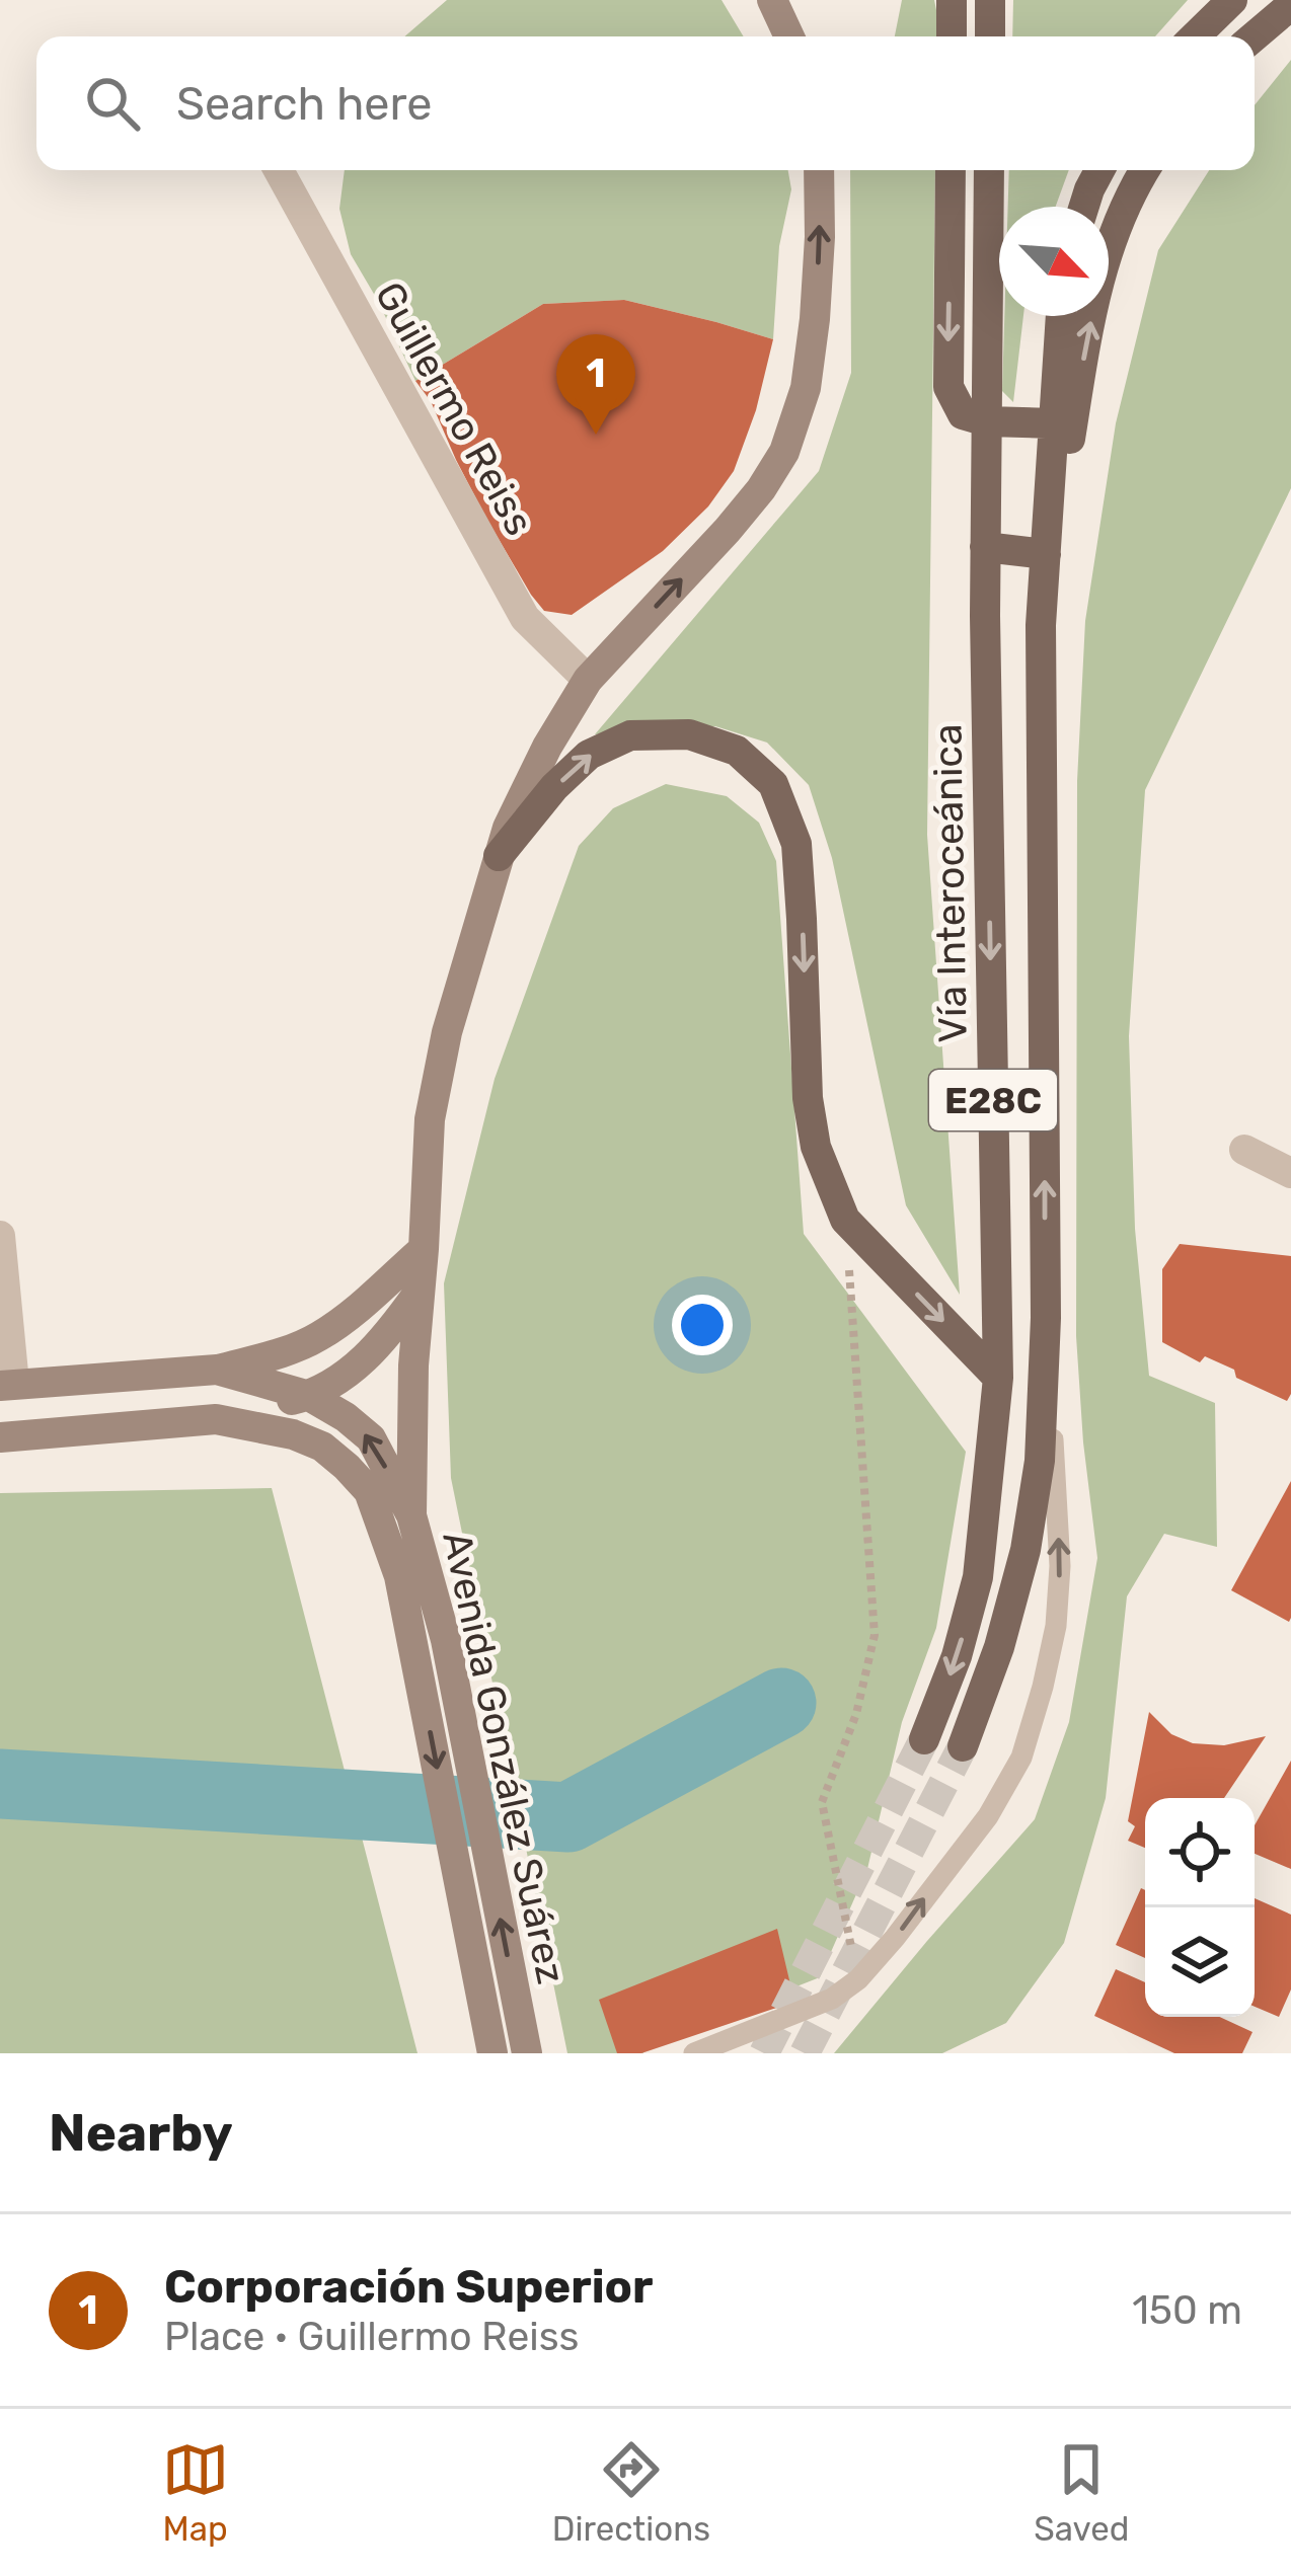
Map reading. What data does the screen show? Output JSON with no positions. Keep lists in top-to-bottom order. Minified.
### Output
{"streets":{"main road":["Vía Interoceánica","E28C","Avenida González Suárez"],"street":["Guillermo Reiss"]},"north":"bottom right","page":{"search":"Search here","pins":"1","heading":"Nearby","list":[{"mark":"1","name":"Corporación Superior","note":"Place · Guillermo Reiss","value":"150 m"}],"nav":["Map","Directions","Saved"]}}
